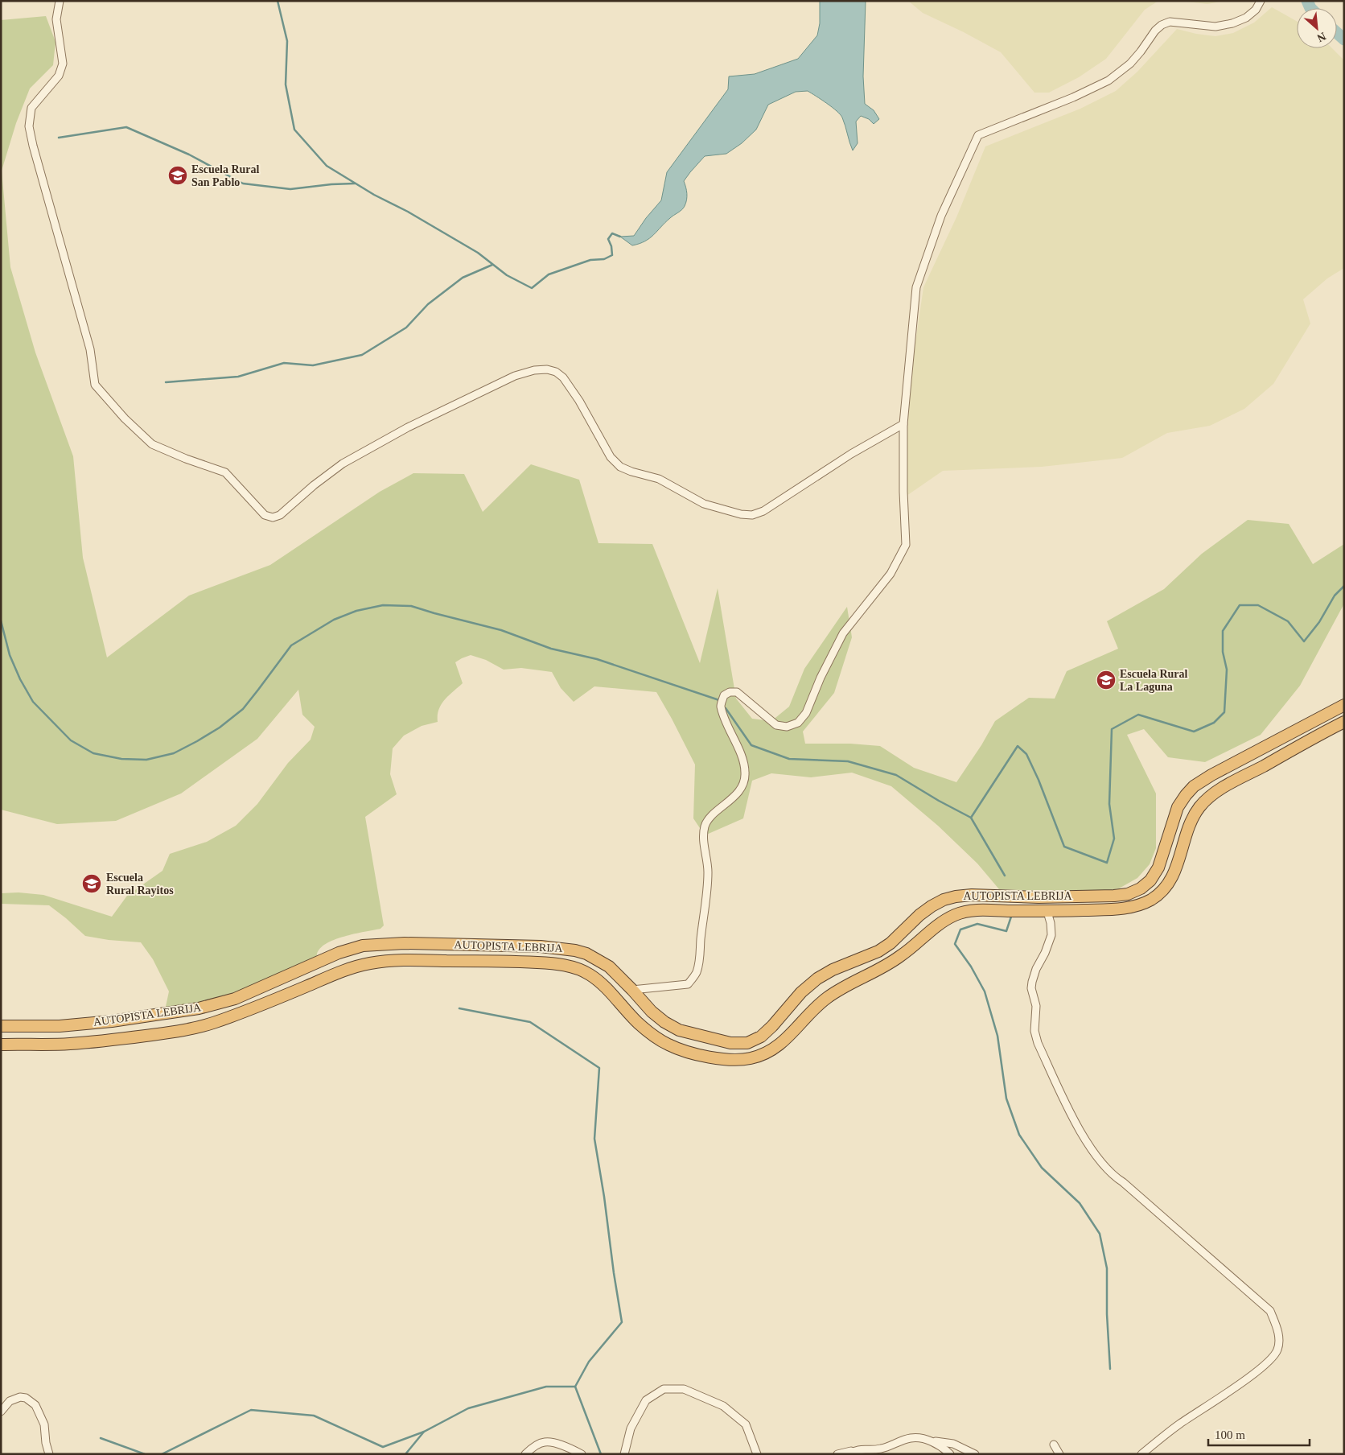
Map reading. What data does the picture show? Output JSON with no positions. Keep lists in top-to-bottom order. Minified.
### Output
{"streets":{"highway":["AUTOPISTA LEBRIJA"]},"places":{"school or university":["Escuela Rural San Pablo","Escuela Rural La Laguna","Escuela Rural Rayitos"]},"scale_bar":"100 m","north":"bottom right"}
